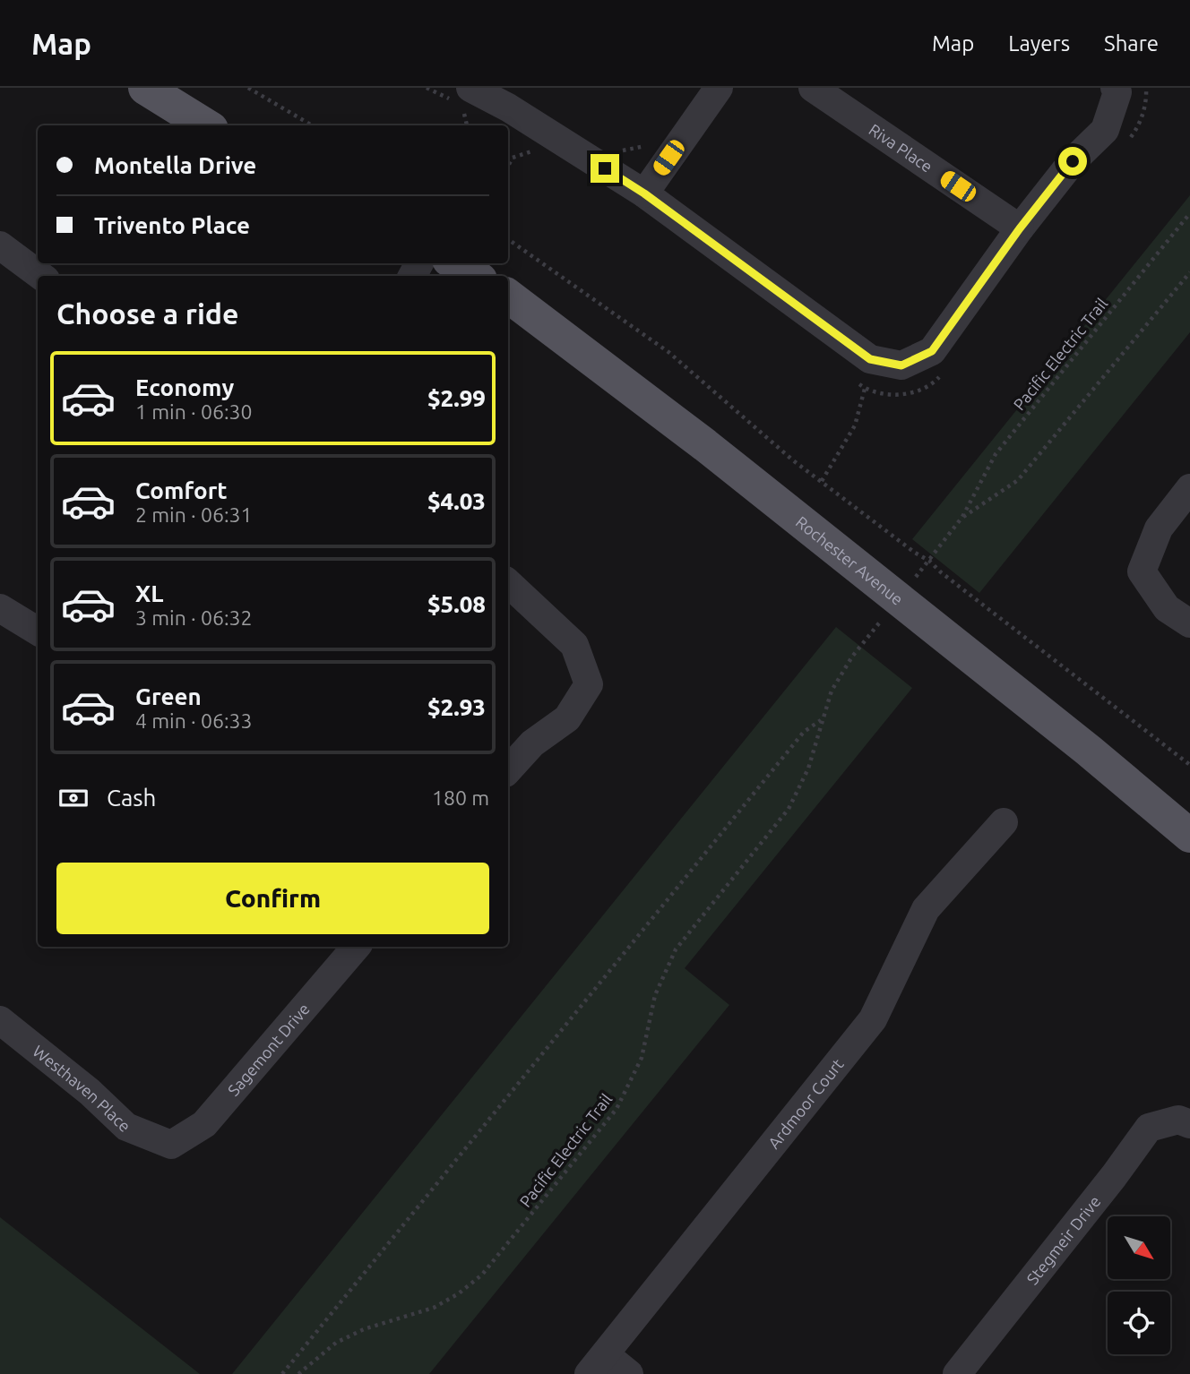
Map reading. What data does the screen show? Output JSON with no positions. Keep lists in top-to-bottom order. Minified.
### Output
{"streets":{"main road":["Rochester Avenue"],"street":["Riva Place","Sagemont Drive","Westhaven Place","Ardmoor Court","Stegmeir Drive"],"path":["Pacific Electric Trail"]},"crossings":[["Sagemont Drive","Westhaven Place"]],"north":"bottom right","page":{"header":"Map","nav":["Map","Layers","Share"],"banner":["Montella Drive","Trivento Place"],"heading":"Choose a ride","list":[{"name":"Economy","note":"1 min · 06:30","value":"$2.99"},{"name":"Comfort","note":"2 min · 06:31","value":"$4.03"},{"name":"XL","note":"3 min · 06:32","value":"$5.08"},{"name":"Green","note":"4 min · 06:33","value":"$2.93"}],"pay":["Cash","180 m"],"buttons":"Confirm"}}
